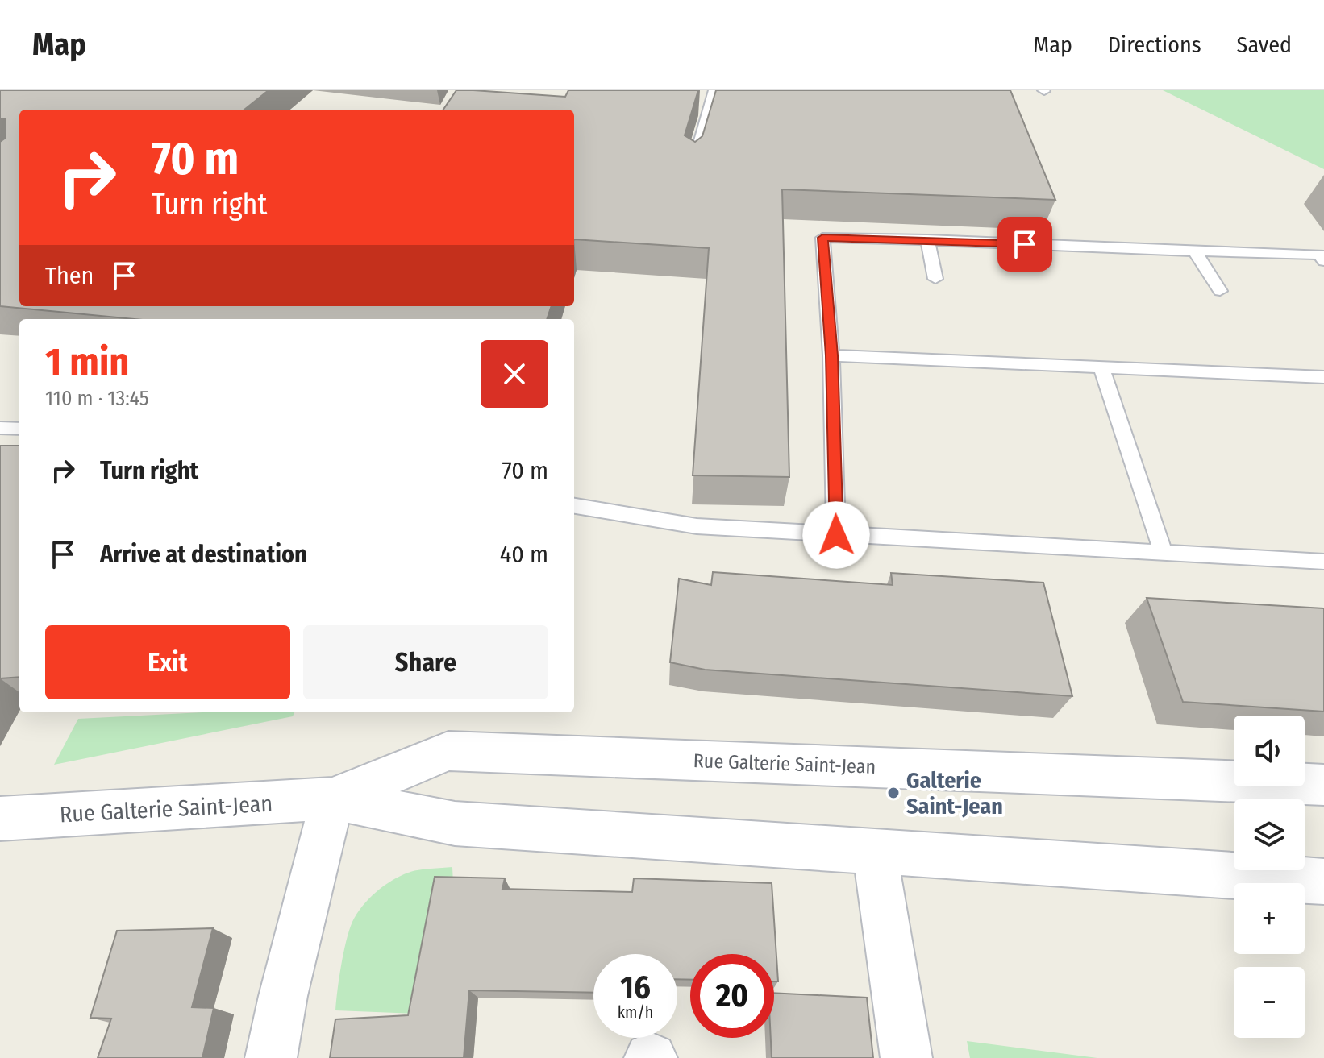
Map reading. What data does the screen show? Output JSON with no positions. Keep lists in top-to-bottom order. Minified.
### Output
{"streets":{"street":["Rue Galterie Saint-Jean"]},"places":["Galterie Saint-Jean"],"page":{"header":"Map","nav":["Map","Directions","Saved"],"turn":["70 m","Turn right"],"then":"Then","heading":["1 min","110 m · 13:45"],"list":[{"name":"Turn right","value":"70 m"},{"name":"Arrive at destination","value":"40 m"}],"buttons":["Exit","Share"],"map_buttons":["+","−"],"speed":"16 km/h","limit":"20"}}
